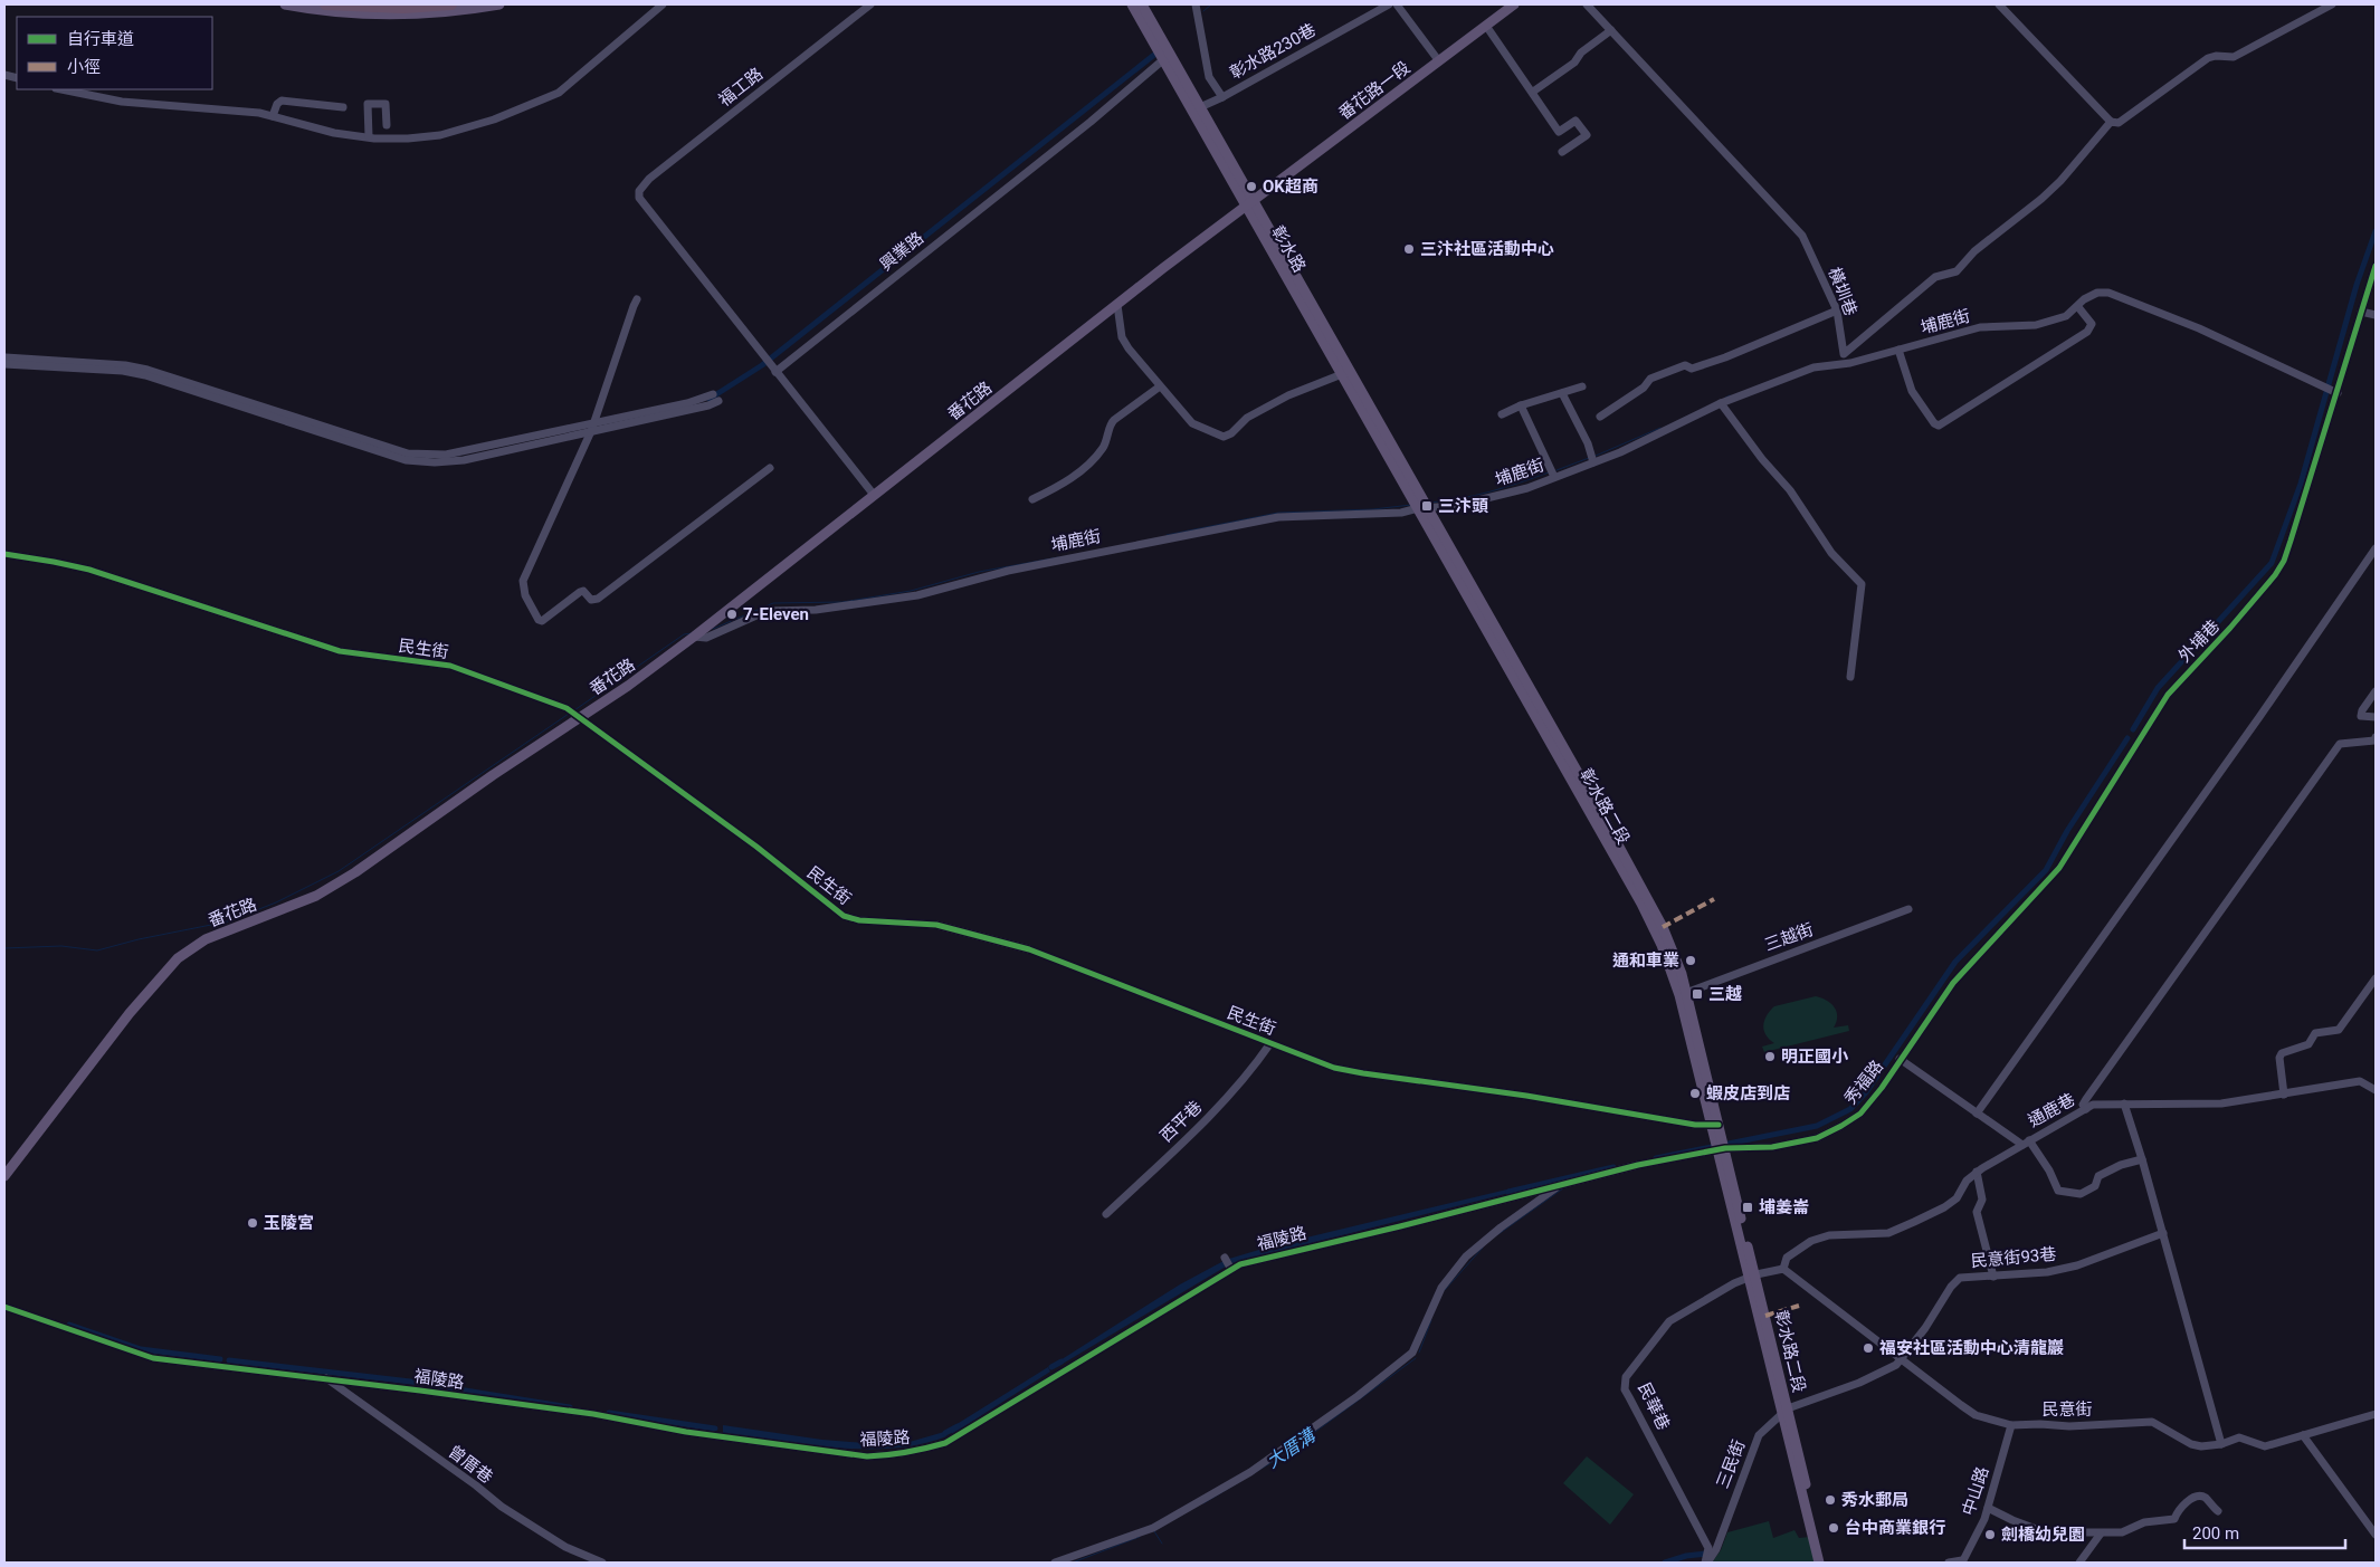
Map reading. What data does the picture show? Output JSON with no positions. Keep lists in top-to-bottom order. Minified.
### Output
{"streets":{"main road":["番花路一段","彰水路","番花路","彰水路二段"],"street":["彰水路230巷","福工路","興業路","橫圳巷","埔鹿街","外埔巷","民生街","三越街","秀福路","通鹿巷","西平巷","福陵路","民意街93巷","民華巷","民意街","曾厝巷","三民街","中山路"]},"crossings":[["彰水路230巷","彰水路"],["福工路","興業路"],["番花路一段","彰水路"],["番花路一段","番花路"],["彰水路","興業路"],["彰水路","埔鹿街"],["彰水路","番花路"],["彰水路","彰水路二段"],["埔鹿街","番花路"],["埔鹿街","外埔巷"],["埔鹿街","彰水路二段"],["番花路","民生街"],["外埔巷","秀福路"],["民生街","彰水路二段"],["民生街","西平巷"],["彰水路二段","三越街"],["彰水路二段","秀福路"],["彰水路二段","福陵路"],["彰水路二段","民華巷"],["彰水路二段","三民街"],["秀福路","福陵路"],["通鹿巷","民意街"],["福陵路","曾厝巷"],["民意街93巷","民意街"],["民意街93巷","三民街"],["民華巷","三民街"],["民意街","三民街"],["民意街","中山路"]],"water":["大厝溝"],"places":{"other":["OK超商","三汴社區活動中心","7-Eleven","通和車業","明正國小","蝦皮店到店","玉陵宮","福安社區活動中心清龍巖","秀水郵局","台中商業銀行","劍橋幼兒園"],"transit":["三汴頭","三越","埔姜崙"]},"legend":["自行車道","小徑"],"scale_bar":"200 m"}
